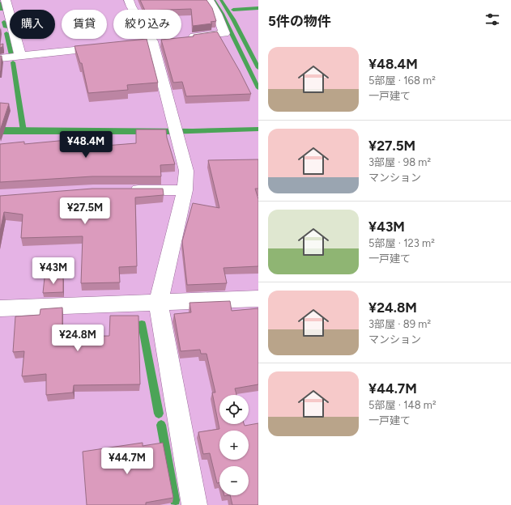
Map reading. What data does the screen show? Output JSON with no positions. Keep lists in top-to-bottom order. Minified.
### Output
{"page":{"heading":"5件の物件","chip":["購入","賃貸","絞り込み"],"list":[{"name":"¥48.4M","note":"5部屋 · 168 m² · 一戸建て"},{"name":"¥27.5M","note":"3部屋 · 98 m² · マンション"},{"name":"¥43M","note":"5部屋 · 123 m² · 一戸建て"},{"name":"¥24.8M","note":"3部屋 · 89 m² · マンション"},{"name":"¥44.7M","note":"5部屋 · 148 m² · 一戸建て"}],"price":["¥48.4M","¥27.5M","¥43M","¥24.8M","¥44.7M"],"map_buttons":["+","−"]}}
